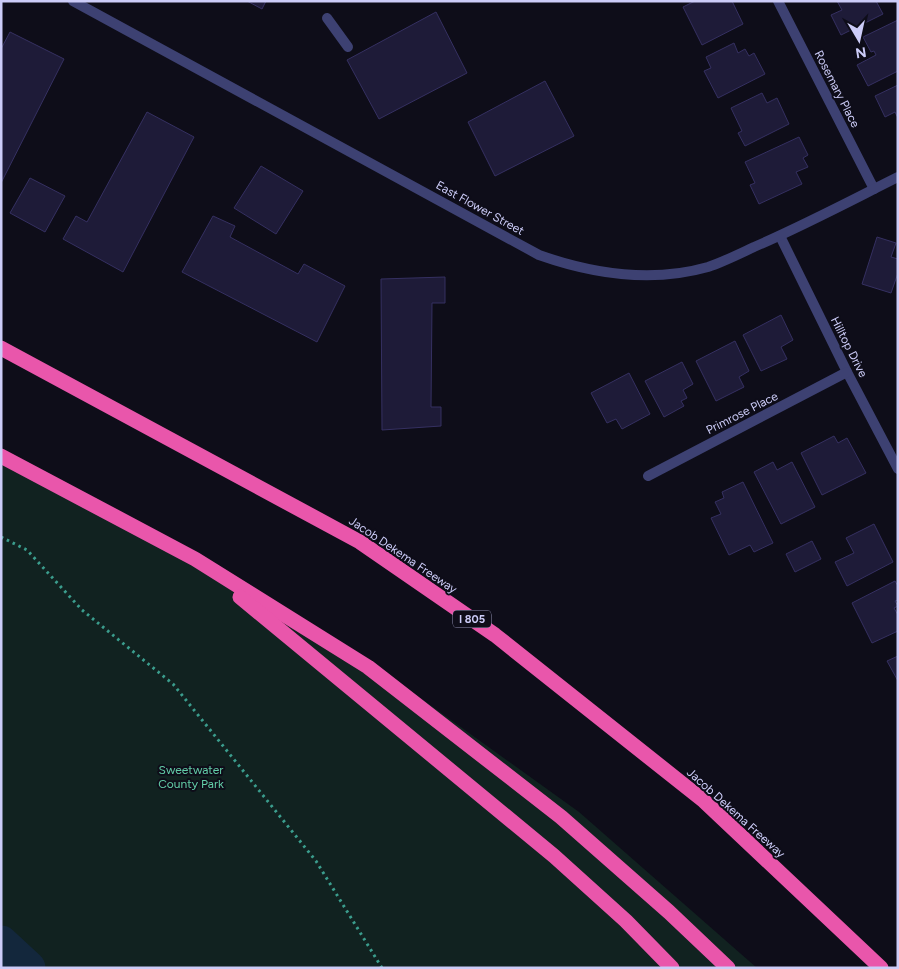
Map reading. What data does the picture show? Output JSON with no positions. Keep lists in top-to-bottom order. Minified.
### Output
{"streets":{"highway":["Jacob Dekema Freeway","I 805"],"street":["Rosemary Place","East Flower Street","Hilltop Drive","Primrose Place"]},"crossings":[["Rosemary Place","East Flower Street"],["East Flower Street","Hilltop Drive"],["Hilltop Drive","Primrose Place"]],"parks":["Sweetwater County Park"],"north":"bottom"}
